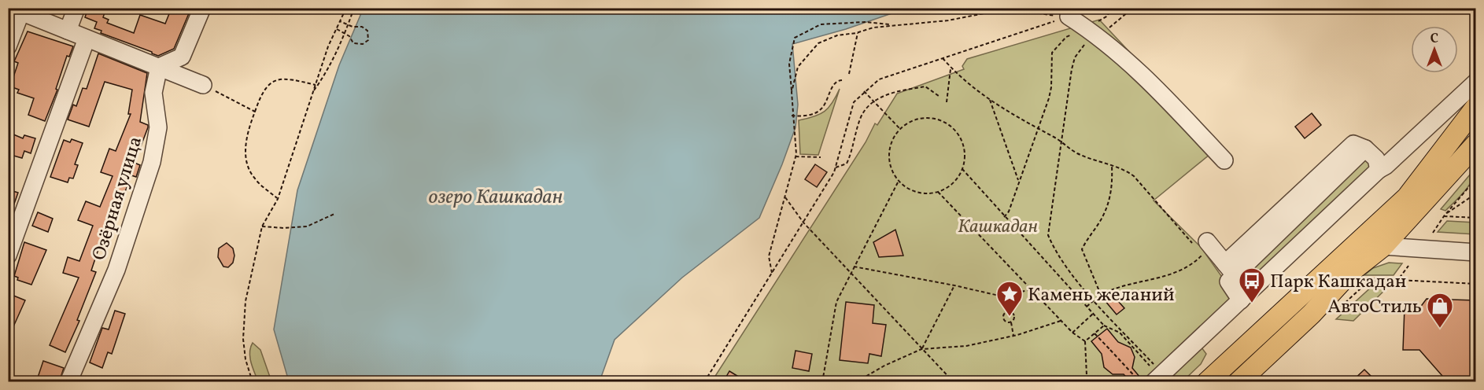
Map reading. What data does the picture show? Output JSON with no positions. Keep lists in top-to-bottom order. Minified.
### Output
{"streets":{"street":["Озёрная улица"]},"water":["озеро Кашкадан"],"parks":["Кашкадан"],"places":{"bus stop":["Парк Кашкадан"],"place":["Камень желаний"],"shop":["АвтоСтиль"]},"north":"top"}
